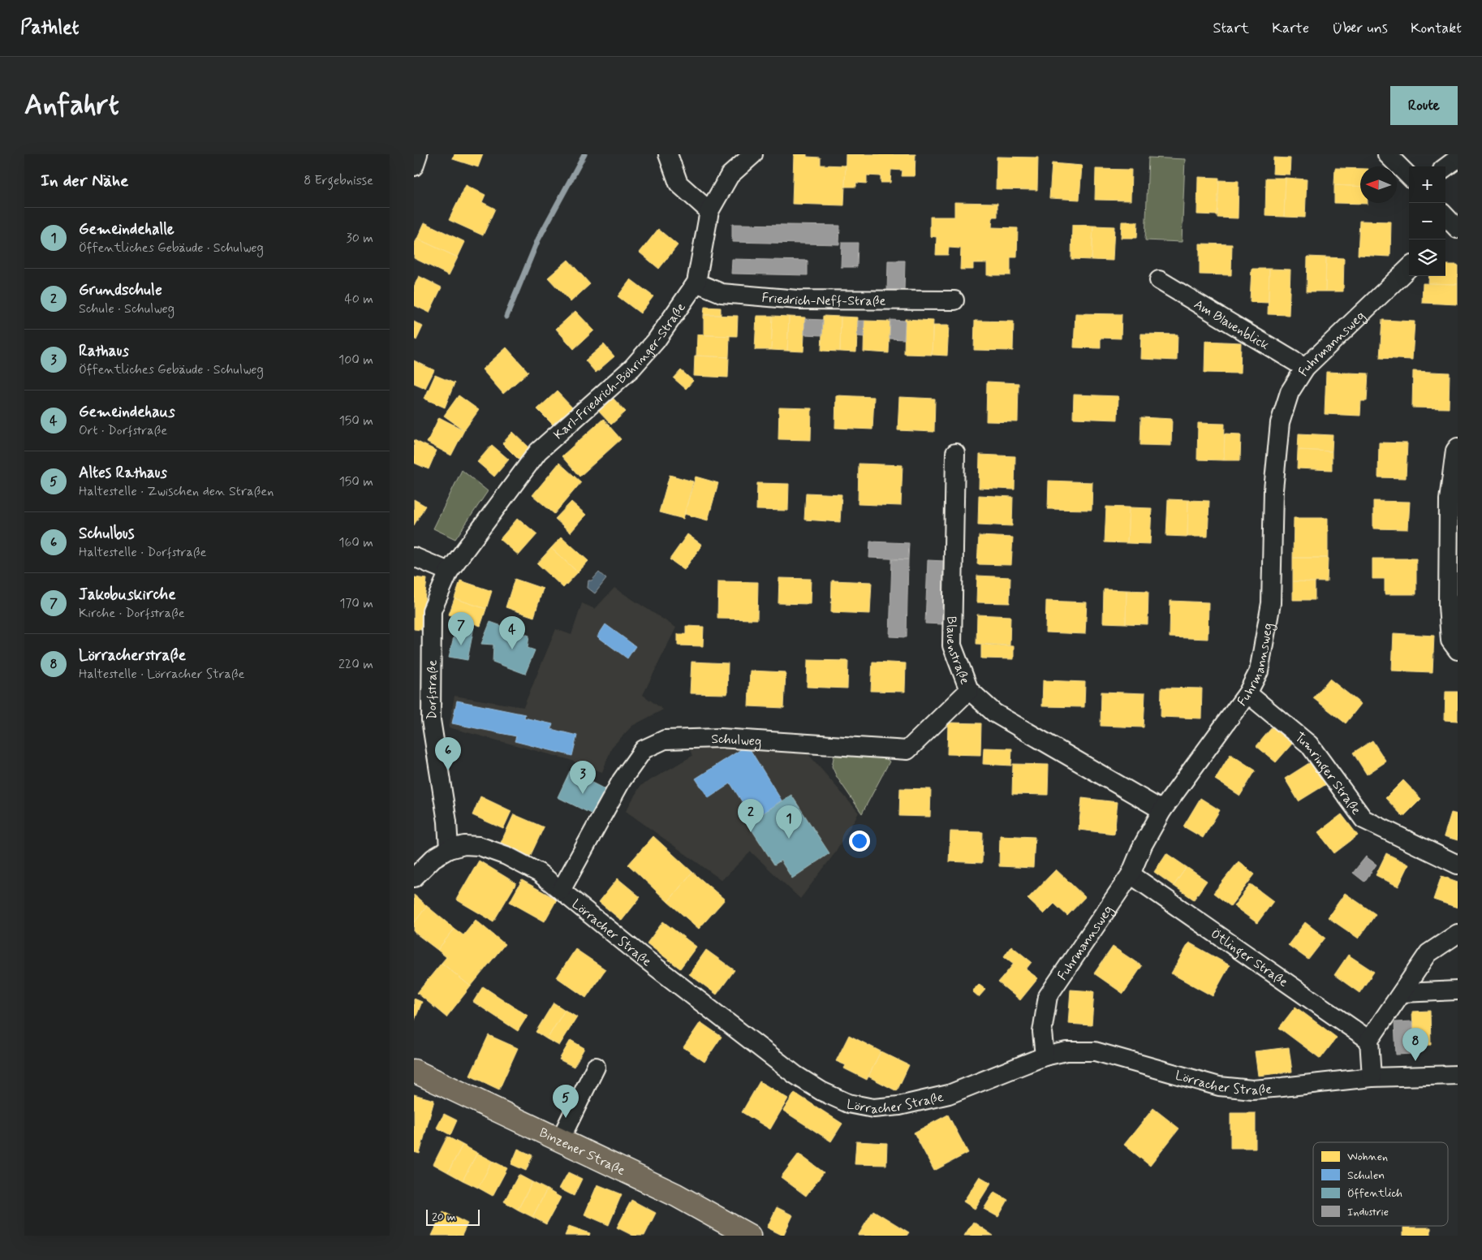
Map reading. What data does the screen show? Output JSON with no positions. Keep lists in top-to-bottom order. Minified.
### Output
{"streets":{"main road":["Binzener Straße"],"street":["Friedrich-Neff-Straße","Am Blauenblick","Fuhrmannsweg","Karl-Friedrich-Böhringer-Straße","Blauenstraße","Dorfstraße","Schulweg","Tumringer Straße","Lörracher Straße","Ötlinger Straße"]},"crossings":[["Friedrich-Neff-Straße","Karl-Friedrich-Böhringer-Straße"],["Am Blauenblick","Fuhrmannsweg"],["Fuhrmannsweg","Blauenstraße"],["Fuhrmannsweg","Tumringer Straße"],["Fuhrmannsweg","Lörracher Straße"],["Fuhrmannsweg","Ötlinger Straße"],["Karl-Friedrich-Böhringer-Straße","Dorfstraße"],["Blauenstraße","Schulweg"],["Dorfstraße","Lörracher Straße"],["Schulweg","Lörracher Straße"]],"legend":["Wohnen","Schulen","Öffentlich","Industrie"],"scale_bar":"20 m","north":"left","page":{"header":"Pathlet","nav":["Start","Karte","Über uns","Kontakt"],"buttons":"Route","title":"Anfahrt","heading":["In der Nähe","8 Ergebnisse"],"map_buttons":["+","−"],"list":[{"mark":"1","name":"Gemeindehalle","note":"Öffentliches Gebäude · Schulweg","value":"30 m"},{"mark":"2","name":"Grundschule","note":"Schule · Schulweg","value":"40 m"},{"mark":"3","name":"Rathaus","note":"Öffentliches Gebäude · Schulweg","value":"100 m"},{"mark":"4","name":"Gemeindehaus","note":"Ort · Dorfstraße","value":"150 m"},{"mark":"5","name":"Altes Rathaus","note":"Haltestelle · Zwischen den Straßen","value":"150 m"},{"mark":"6","name":"Schulbus","note":"Haltestelle · Dorfstraße","value":"160 m"},{"mark":"7","name":"Jakobuskirche","note":"Kirche · Dorfstraße","value":"170 m"},{"mark":"8","name":"Lörracherstraße","note":"Haltestelle · Lörracher Straße","value":"220 m"}],"pins":["7","4","6","3","2","1","8","5"],"scale":"20 m"}}
